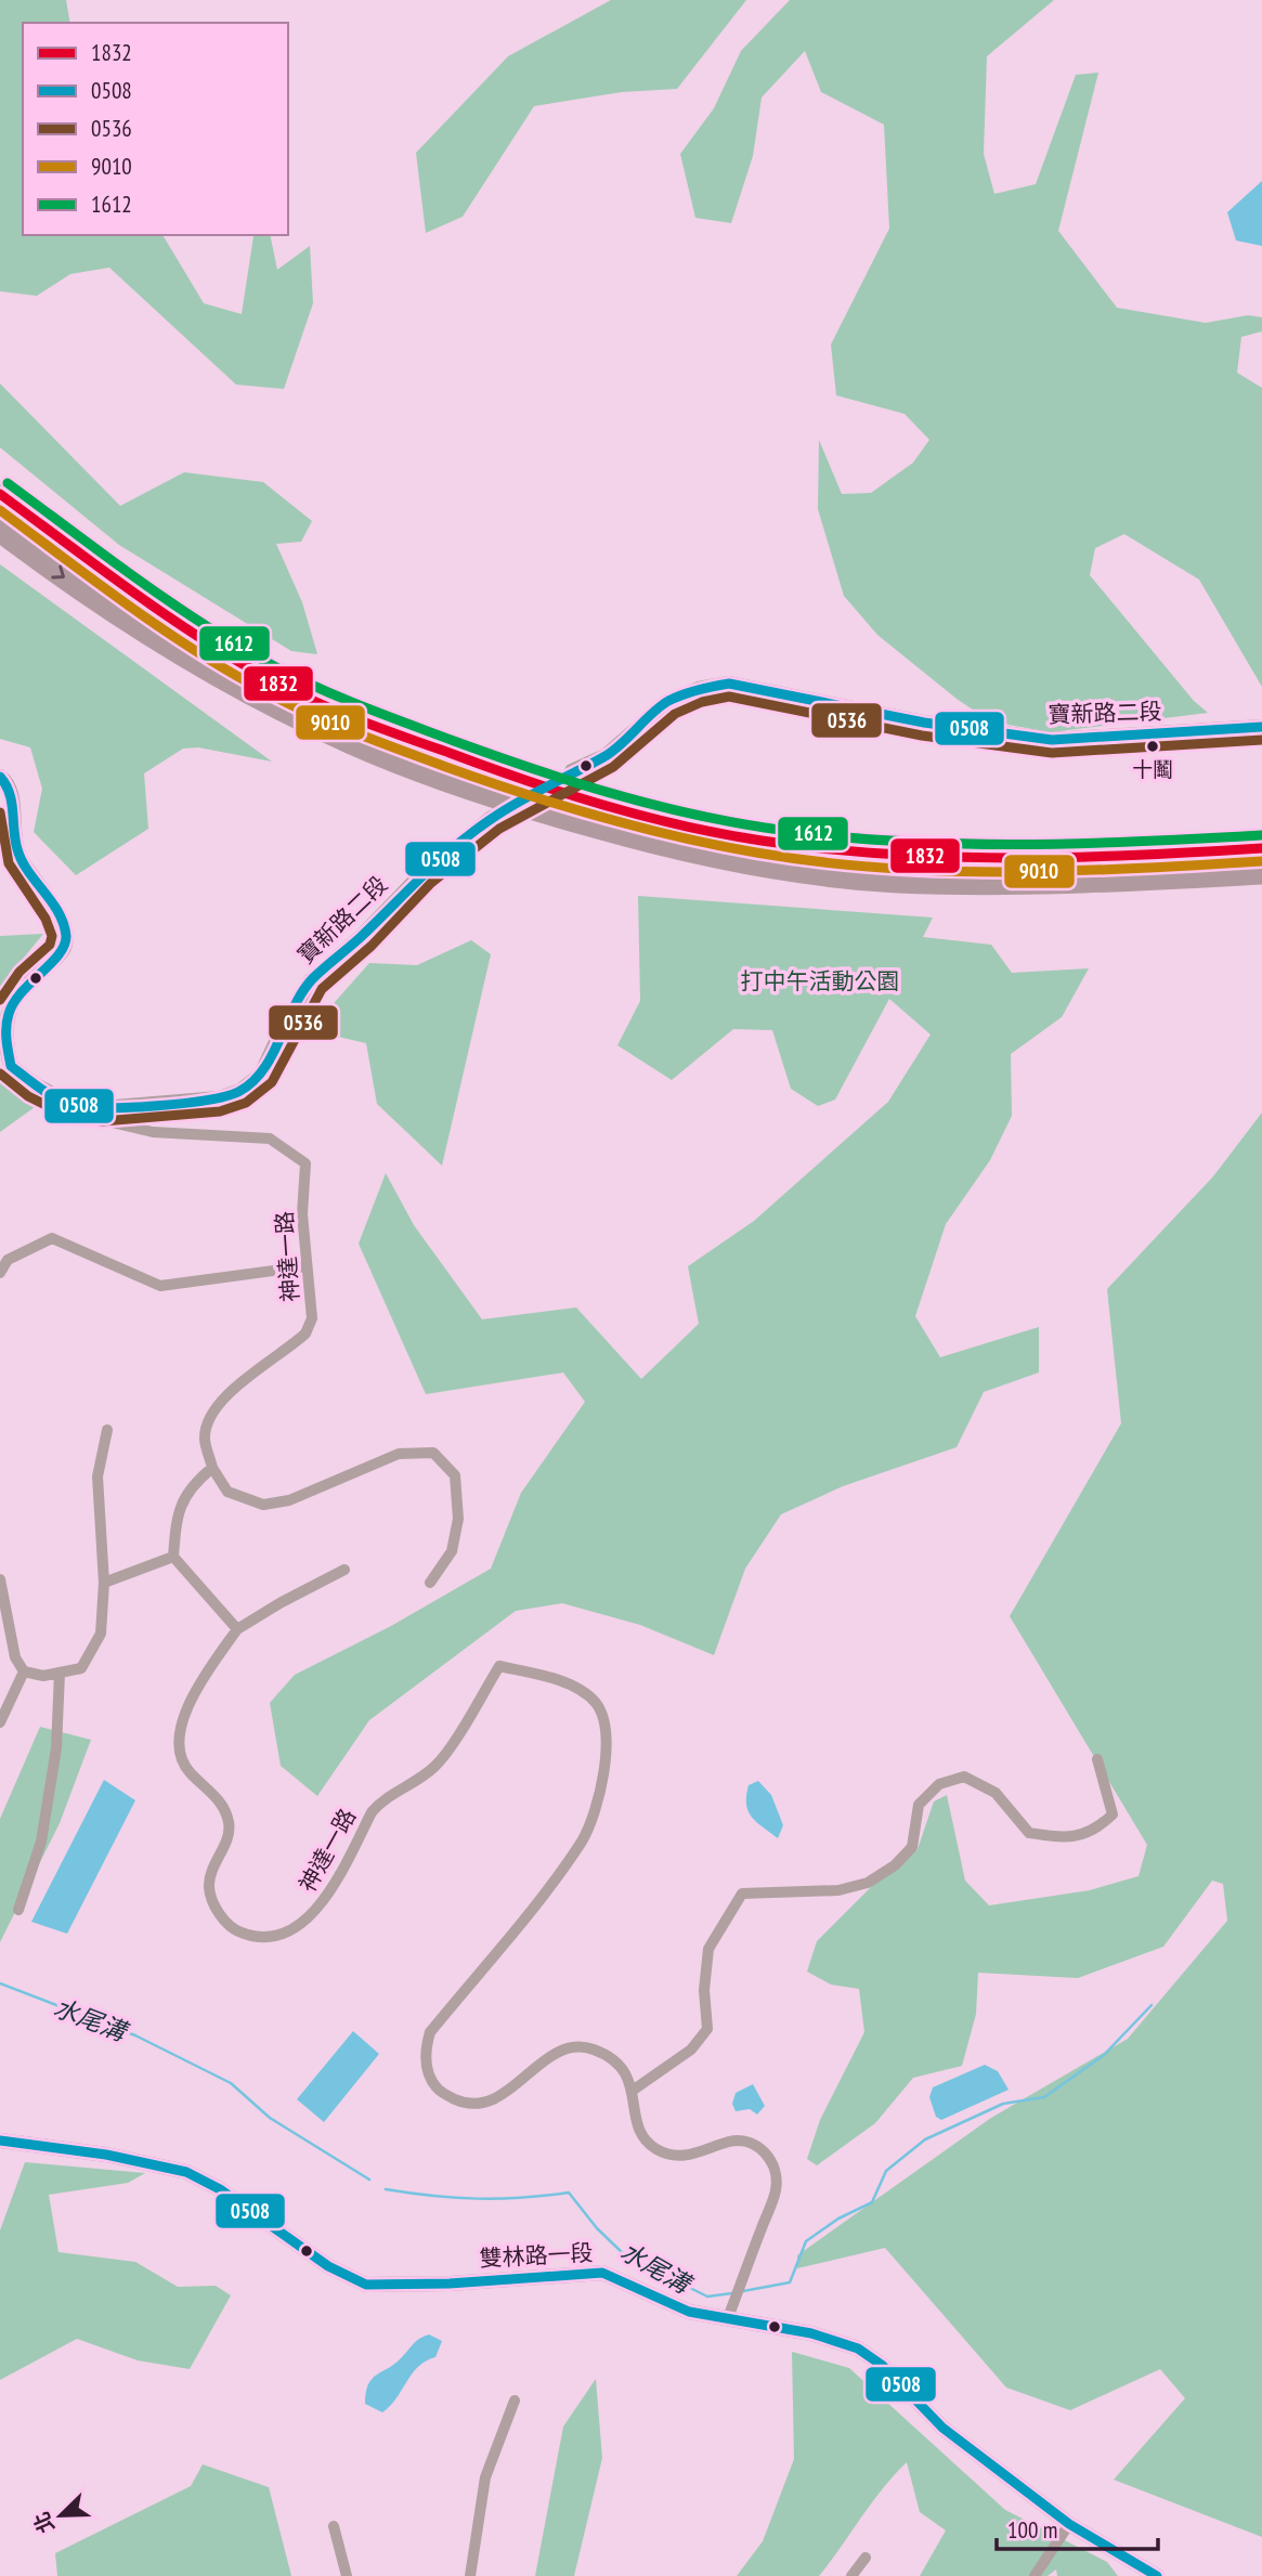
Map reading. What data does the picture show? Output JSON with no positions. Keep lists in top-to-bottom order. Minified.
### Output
{"streets":{"street":["寶新路二段","神達一路","雙林路一段"]},"crossings":[["寶新路二段","神達一路"],["神達一路","雙林路一段"]],"water":["水尾溝"],"parks":["打中午活動公園"],"places":["十鬮"],"lines":["transit line 1612","transit line 1832","transit line 9010","transit line 0508","transit line 0536"],"legend":["1832","0508","0536","9010","1612"],"scale_bar":"100 m","north":"bottom left"}
